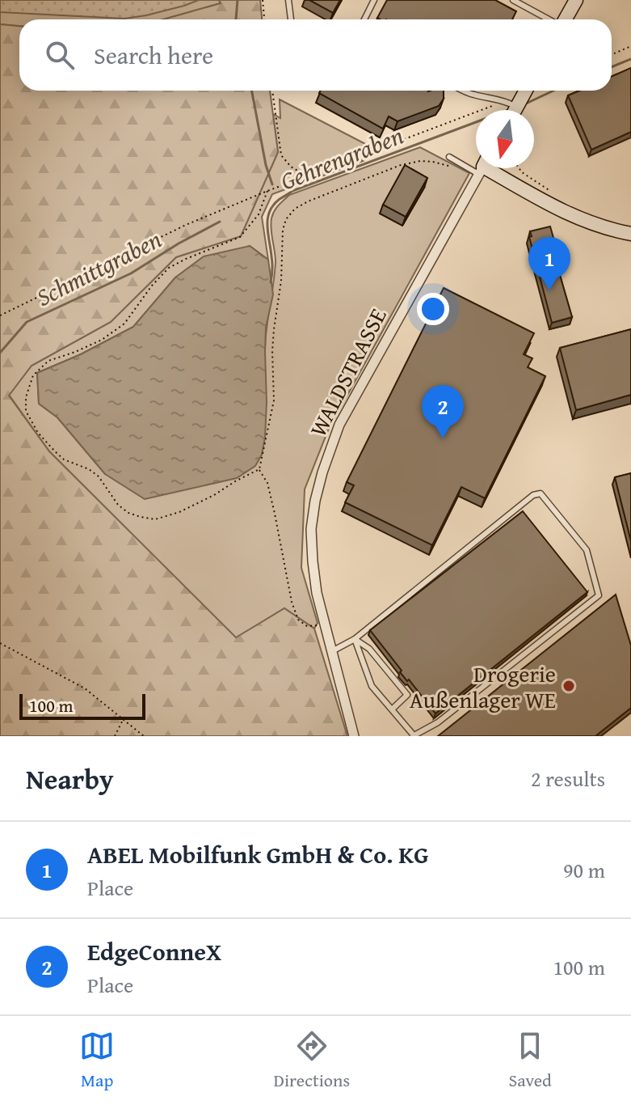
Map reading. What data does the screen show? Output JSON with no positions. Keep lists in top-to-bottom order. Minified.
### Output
{"streets":{"street":["WALDSTRASSE"]},"water":["Gehrengraben","Schmittgraben"],"places":["Drogerie Außenlager WE"],"scale_bar":"100 m","north":"bottom","page":{"search":"Search here","pins":["1","2"],"scale":"100 m","heading":["Nearby","2 results"],"list":[{"mark":"1","name":"ABEL Mobilfunk GmbH & Co. KG","note":"Place","value":"90 m"},{"mark":"2","name":"EdgeConneX","note":"Place","value":"100 m"}],"nav":["Map","Directions","Saved"]}}
